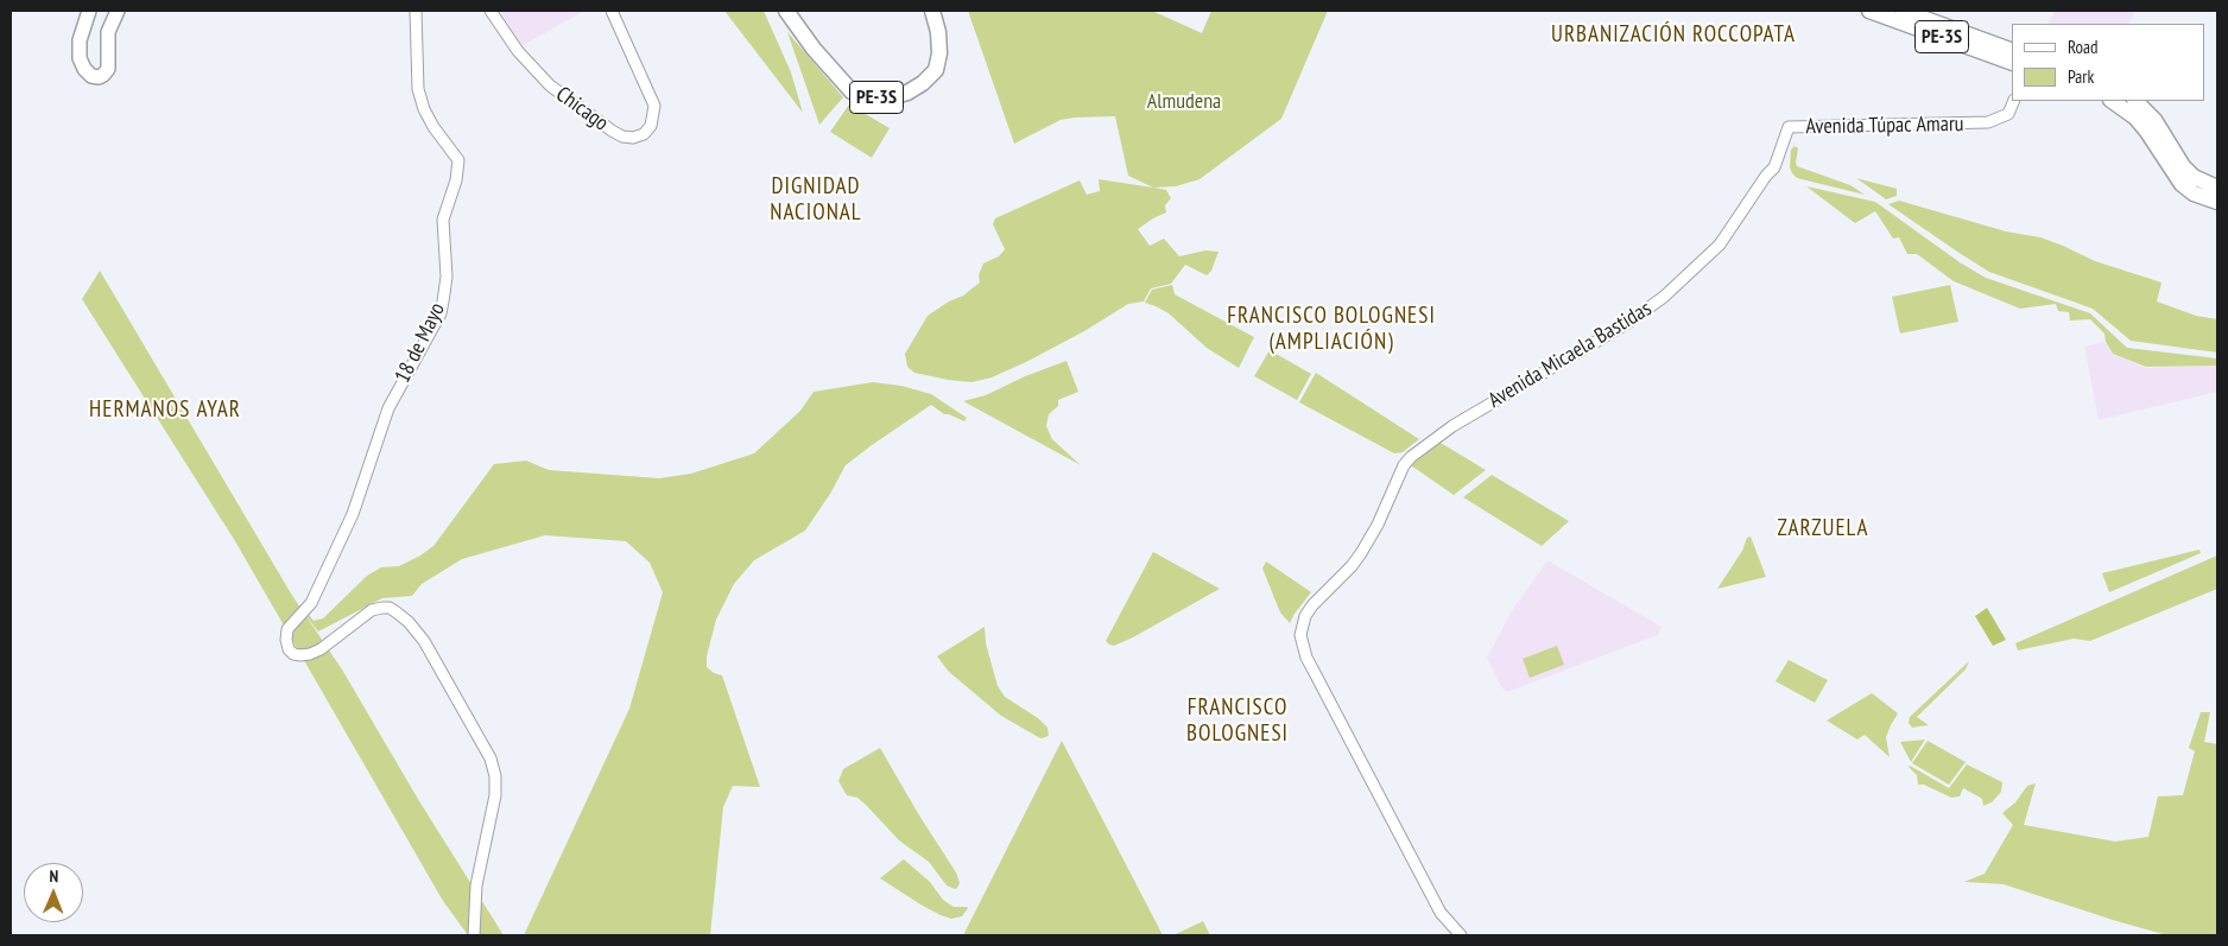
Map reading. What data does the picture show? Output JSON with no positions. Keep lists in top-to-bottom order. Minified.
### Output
{"streets":{"highway":["PE-3S"],"street":["Chicago","Avenida Túpac Amaru","18 de Mayo","Avenida Micaela Bastidas"]},"crossings":[["Avenida Túpac Amaru","Avenida Micaela Bastidas"]],"districts":["URBANIZACIÓN ROCCOPATA","DIGNIDAD NACIONAL","FRANCISCO BOLOGNESI (AMPLIACIÓN)","HERMANOS AYAR","ZARZUELA","FRANCISCO BOLOGNESI"],"parks":["Almudena"],"legend":["Road","Park"],"north":"top"}
